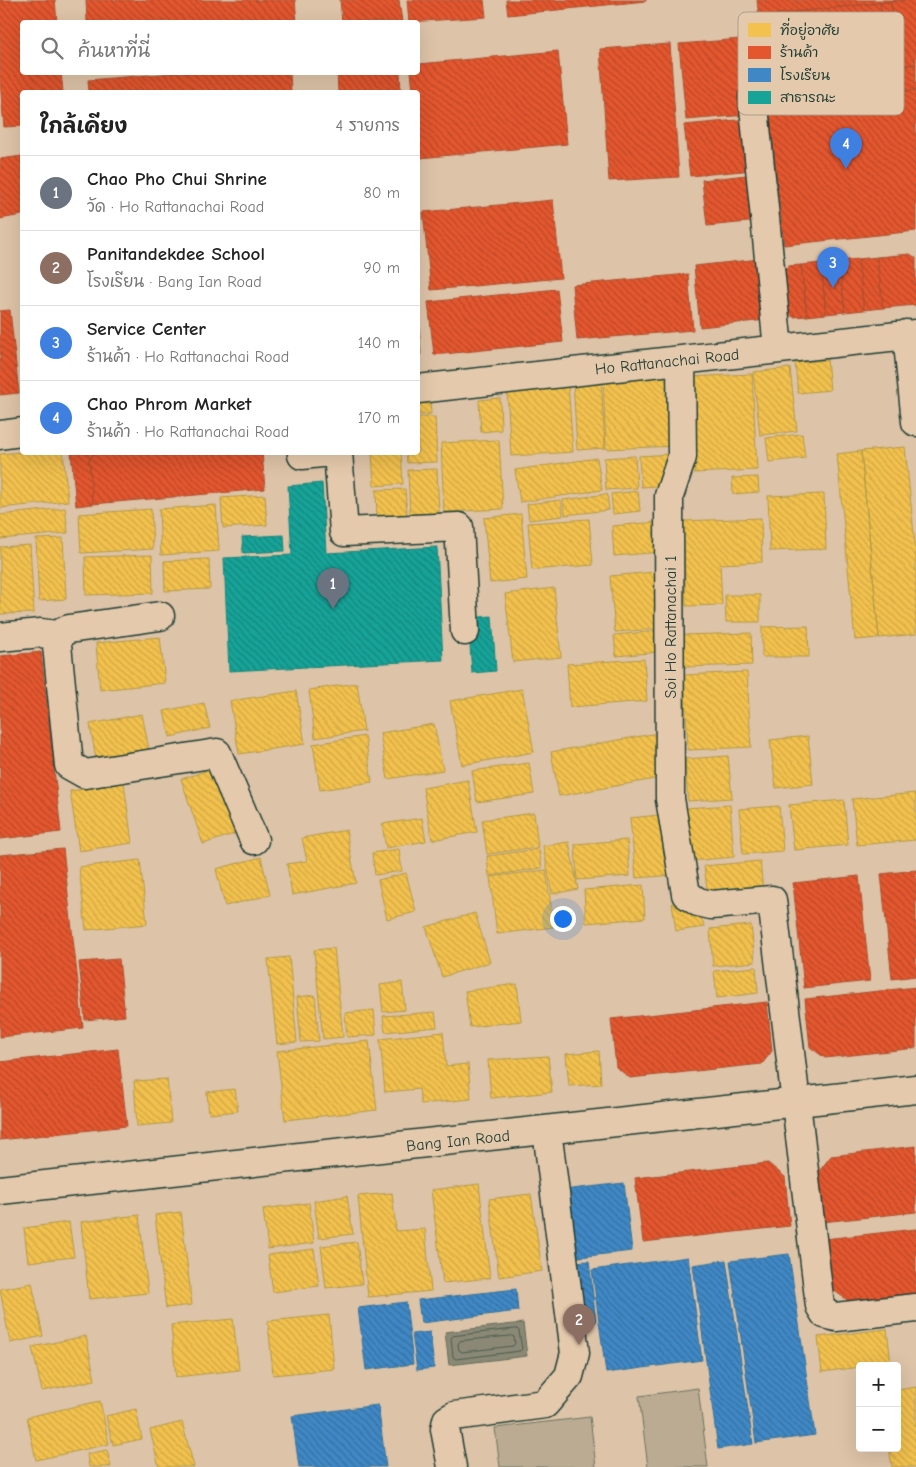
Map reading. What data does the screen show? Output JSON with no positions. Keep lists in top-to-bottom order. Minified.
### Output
{"streets":{"street":["Ho Rattanachai Road","Soi Ho Rattanachai 1","Bang Ian Road"]},"crossings":[["Ho Rattanachai Road","Soi Ho Rattanachai 1"],["Soi Ho Rattanachai 1","Bang Ian Road"]],"legend":["ที่อยู่อาศัย","ร้านค้า","โรงเรียน","สาธารณะ"],"page":{"search":"ค้นหาที่นี่","heading":["ใกล้เคียง","4 รายการ"],"pins":["4","3","1","2"],"list":[{"mark":"1","name":"Chao Pho Chui Shrine","note":"วัด · Ho Rattanachai Road","value":"80 m"},{"mark":"2","name":"Panitandekdee School","note":"โรงเรียน · Bang Ian Road","value":"90 m"},{"mark":"3","name":"Service Center","note":"ร้านค้า · Ho Rattanachai Road","value":"140 m"},{"mark":"4","name":"Chao Phrom Market","note":"ร้านค้า · Ho Rattanachai Road","value":"170 m"}],"map_buttons":["+","−"]}}
